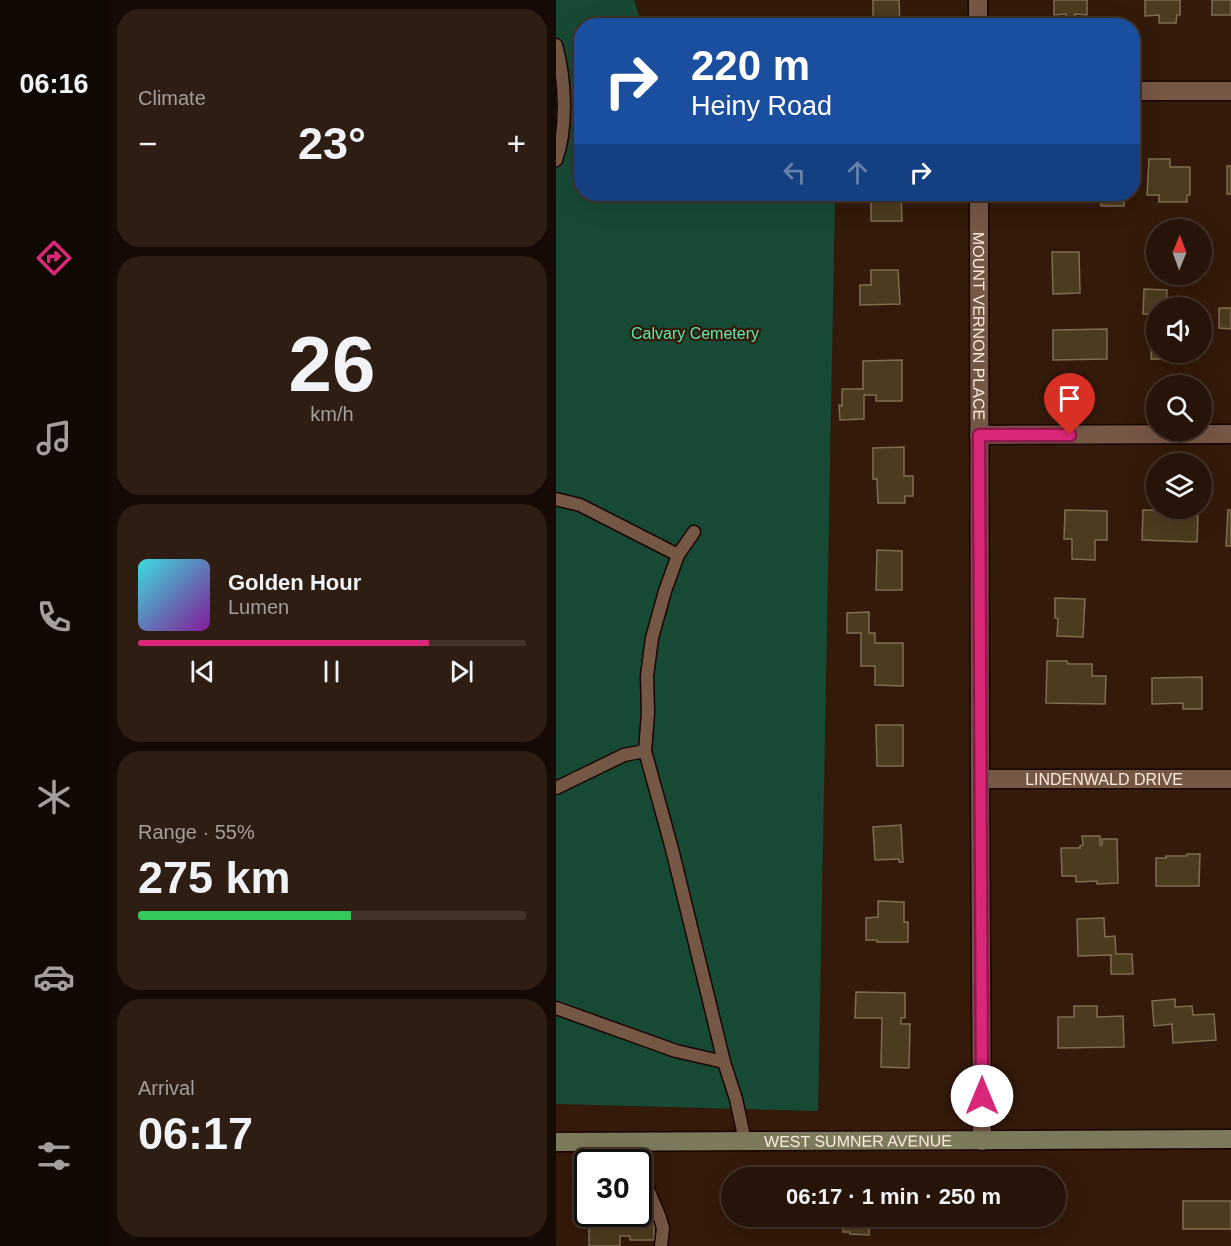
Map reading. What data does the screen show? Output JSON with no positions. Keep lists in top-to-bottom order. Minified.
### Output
{"streets":{"street":["MOUNT VERNON PLACE","LINDENWALD DRIVE","WEST SUMNER AVENUE"]},"crossings":[["MOUNT VERNON PLACE","LINDENWALD DRIVE"],["MOUNT VERNON PLACE","WEST SUMNER AVENUE"]],"parks":["Calvary Cemetery"],"north":"top","page":{"tabs":"06:16","tile":["Climate",["26","km/h"],["Range · 55%","275 km"],["Arrival","06:17"]],"turn":["220 m","Heiny Road"],"heat":["−","23°","+"],"song":["Golden Hour","Lumen"],"limit":"30","trip":"06:17 · 1 min · 250 m"}}
